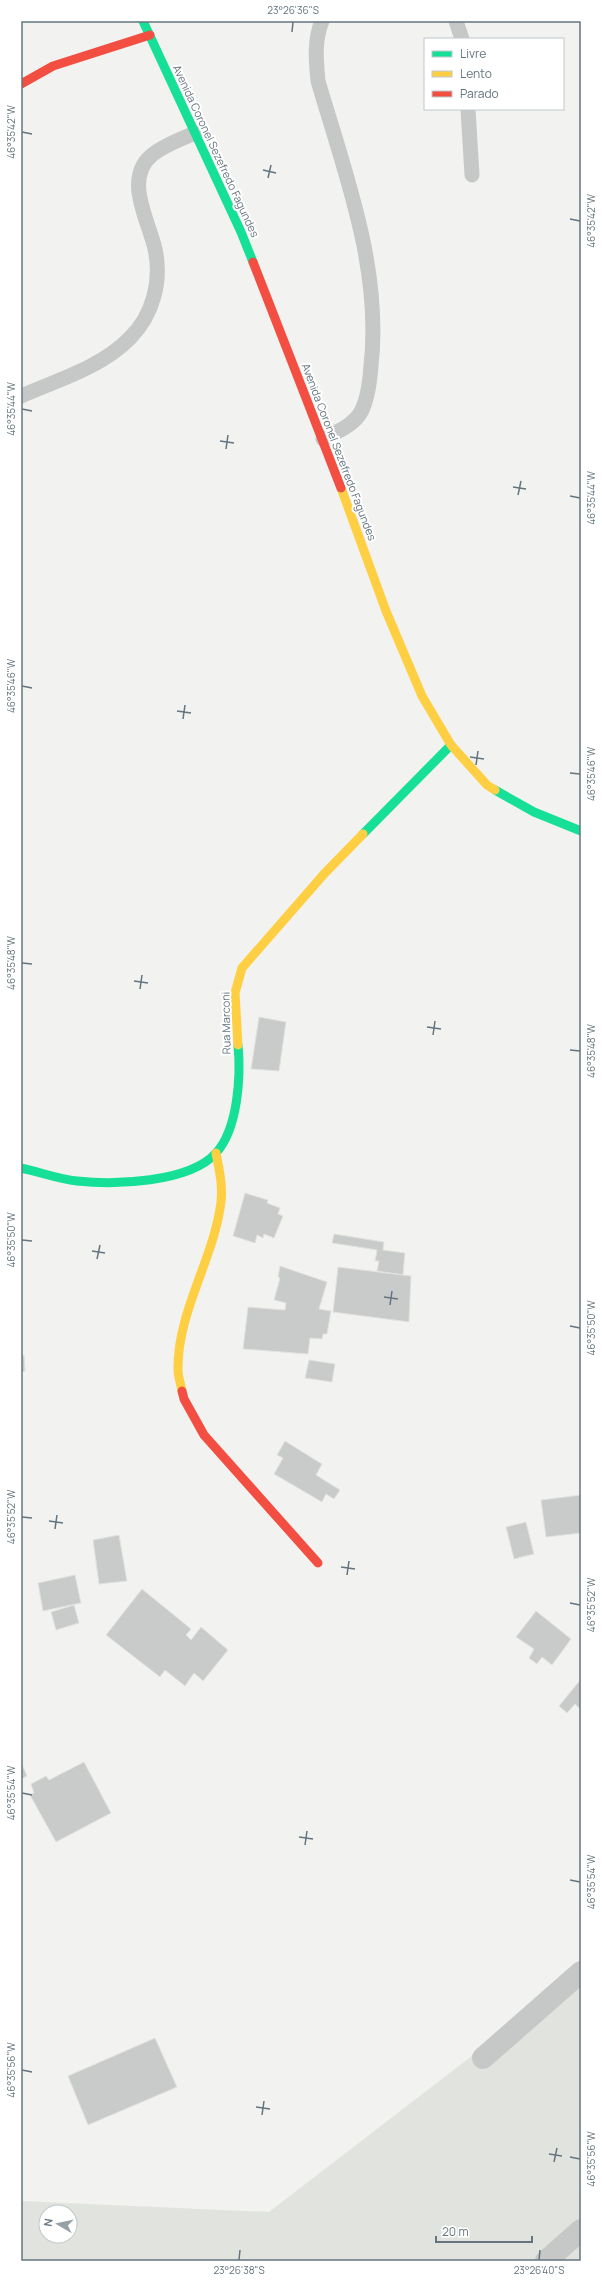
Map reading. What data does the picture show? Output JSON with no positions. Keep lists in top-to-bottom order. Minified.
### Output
{"streets":{"street":["Avenida Coronel Sezefredo Fagundes","Rua Marconi"]},"crossings":[["Avenida Coronel Sezefredo Fagundes","Rua Marconi"]],"legend":["Livre","Lento","Parado"],"scale_bar":"20 m","north":"left","coordinates":["23°26'36\"S","46°35'42\"W","46°35'44\"W","46°35'46\"W","46°35'48\"W","46°35'50\"W","46°35'52\"W","46°35'54\"W","46°35'56\"W","23°26'38\"S","23°26'40\"S"]}
